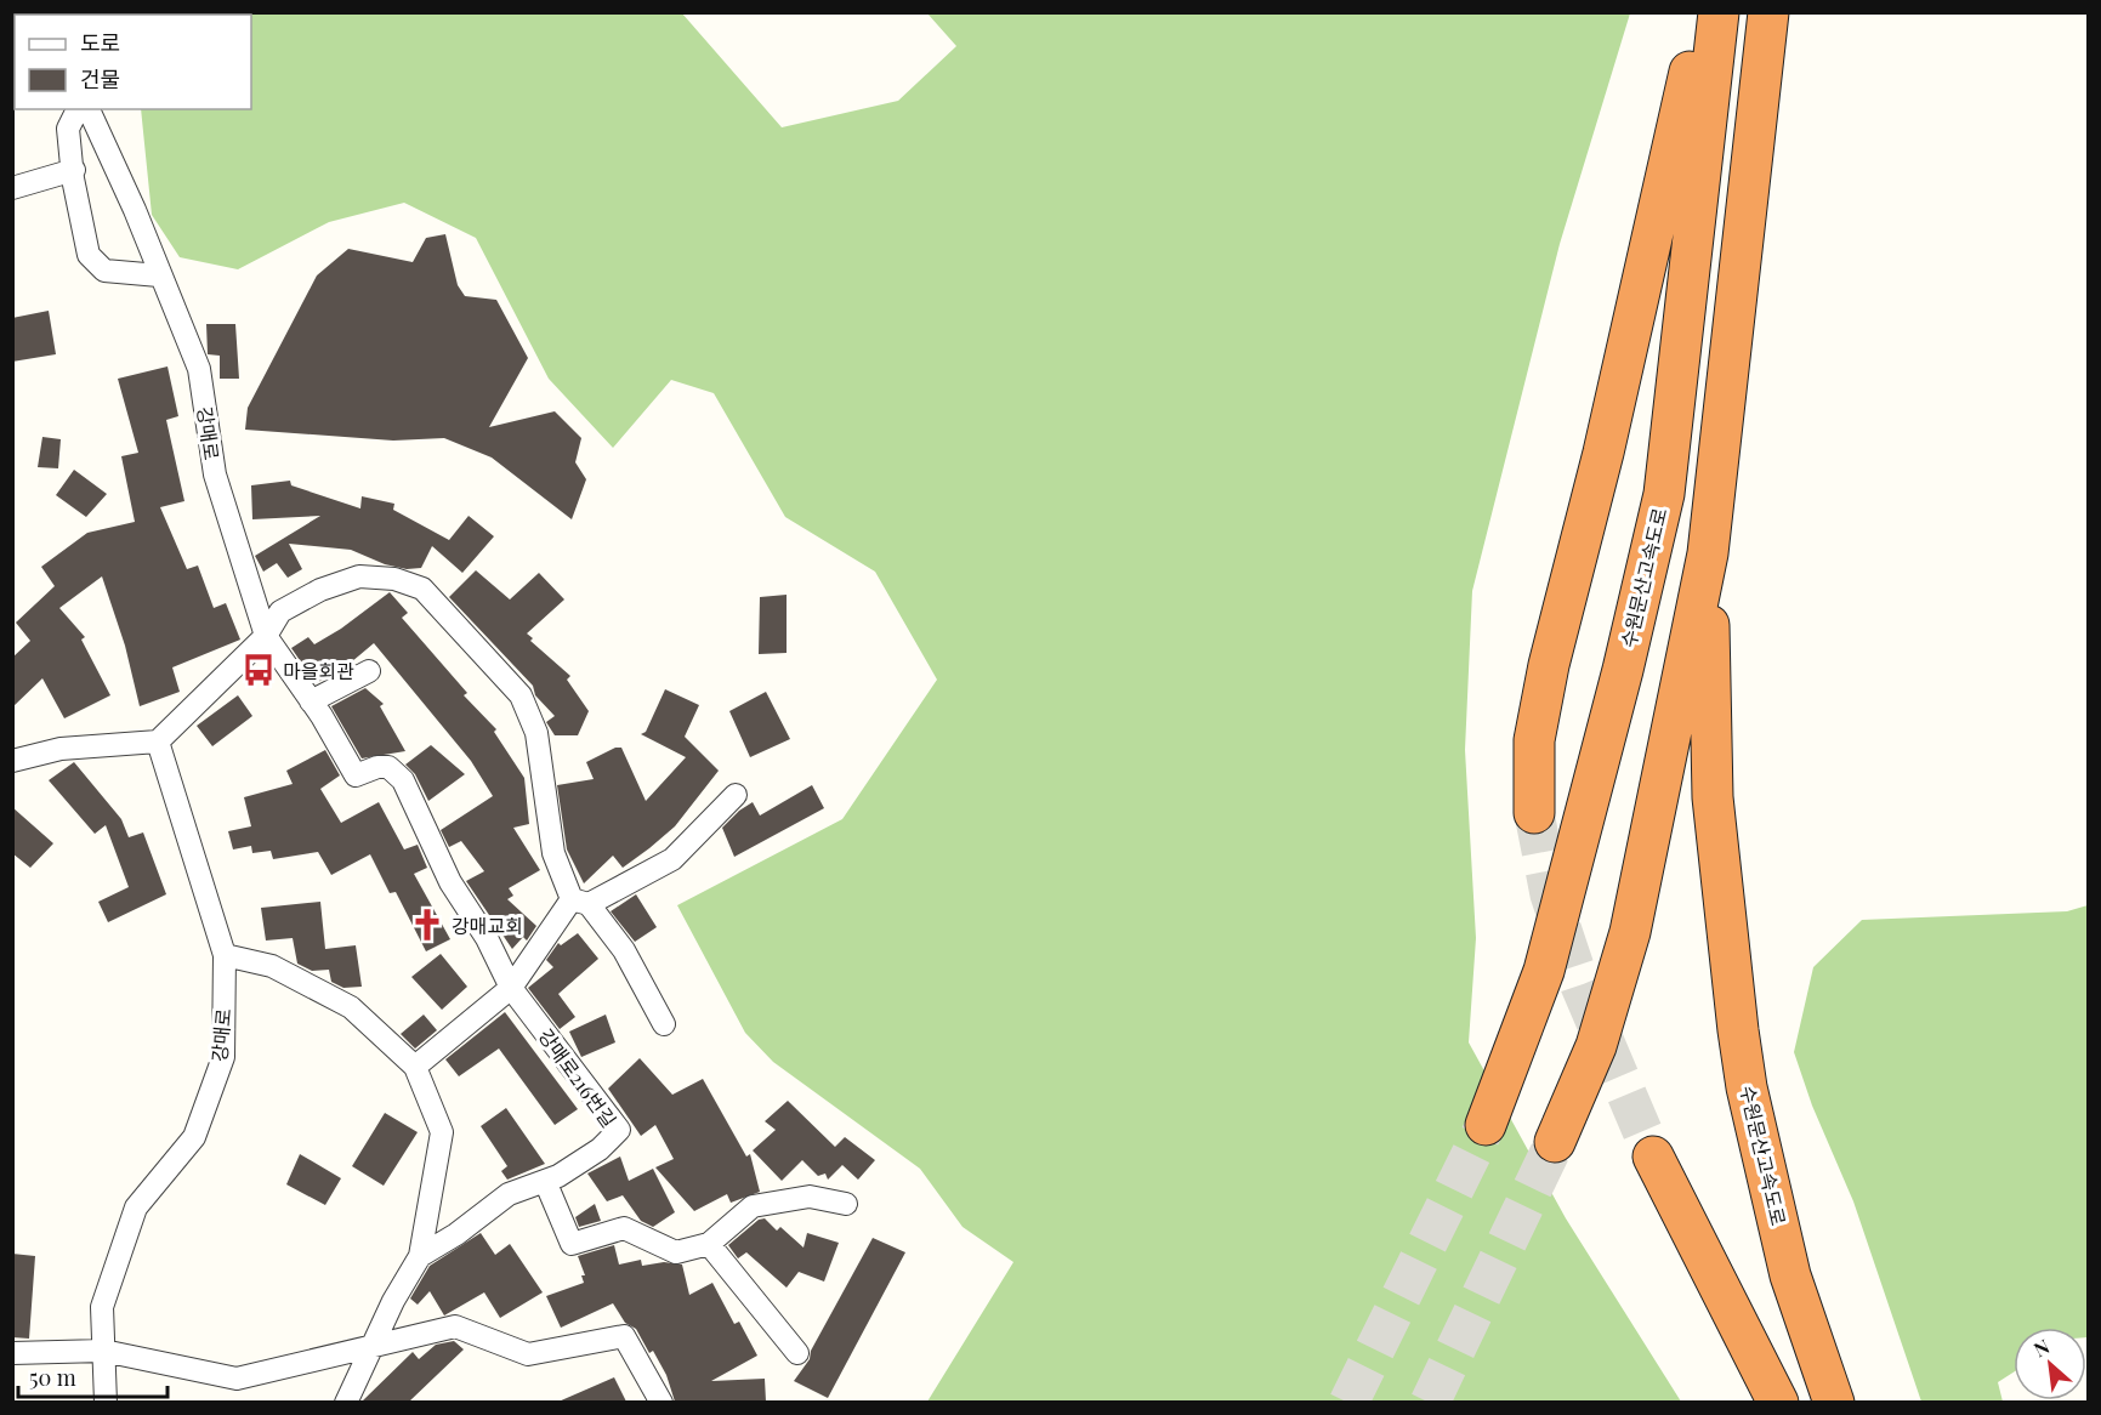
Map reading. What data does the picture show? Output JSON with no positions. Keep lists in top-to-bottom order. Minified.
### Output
{"streets":{"highway":["수원문산고속도로"],"street":["강매로","강매로216번길"]},"crossings":[["강매로","강매로216번길"]],"places":{"bus stop":["마을회관"],"church":["강매교회"]},"legend":["도로","건물"],"scale_bar":"50 m","north":"top left"}
